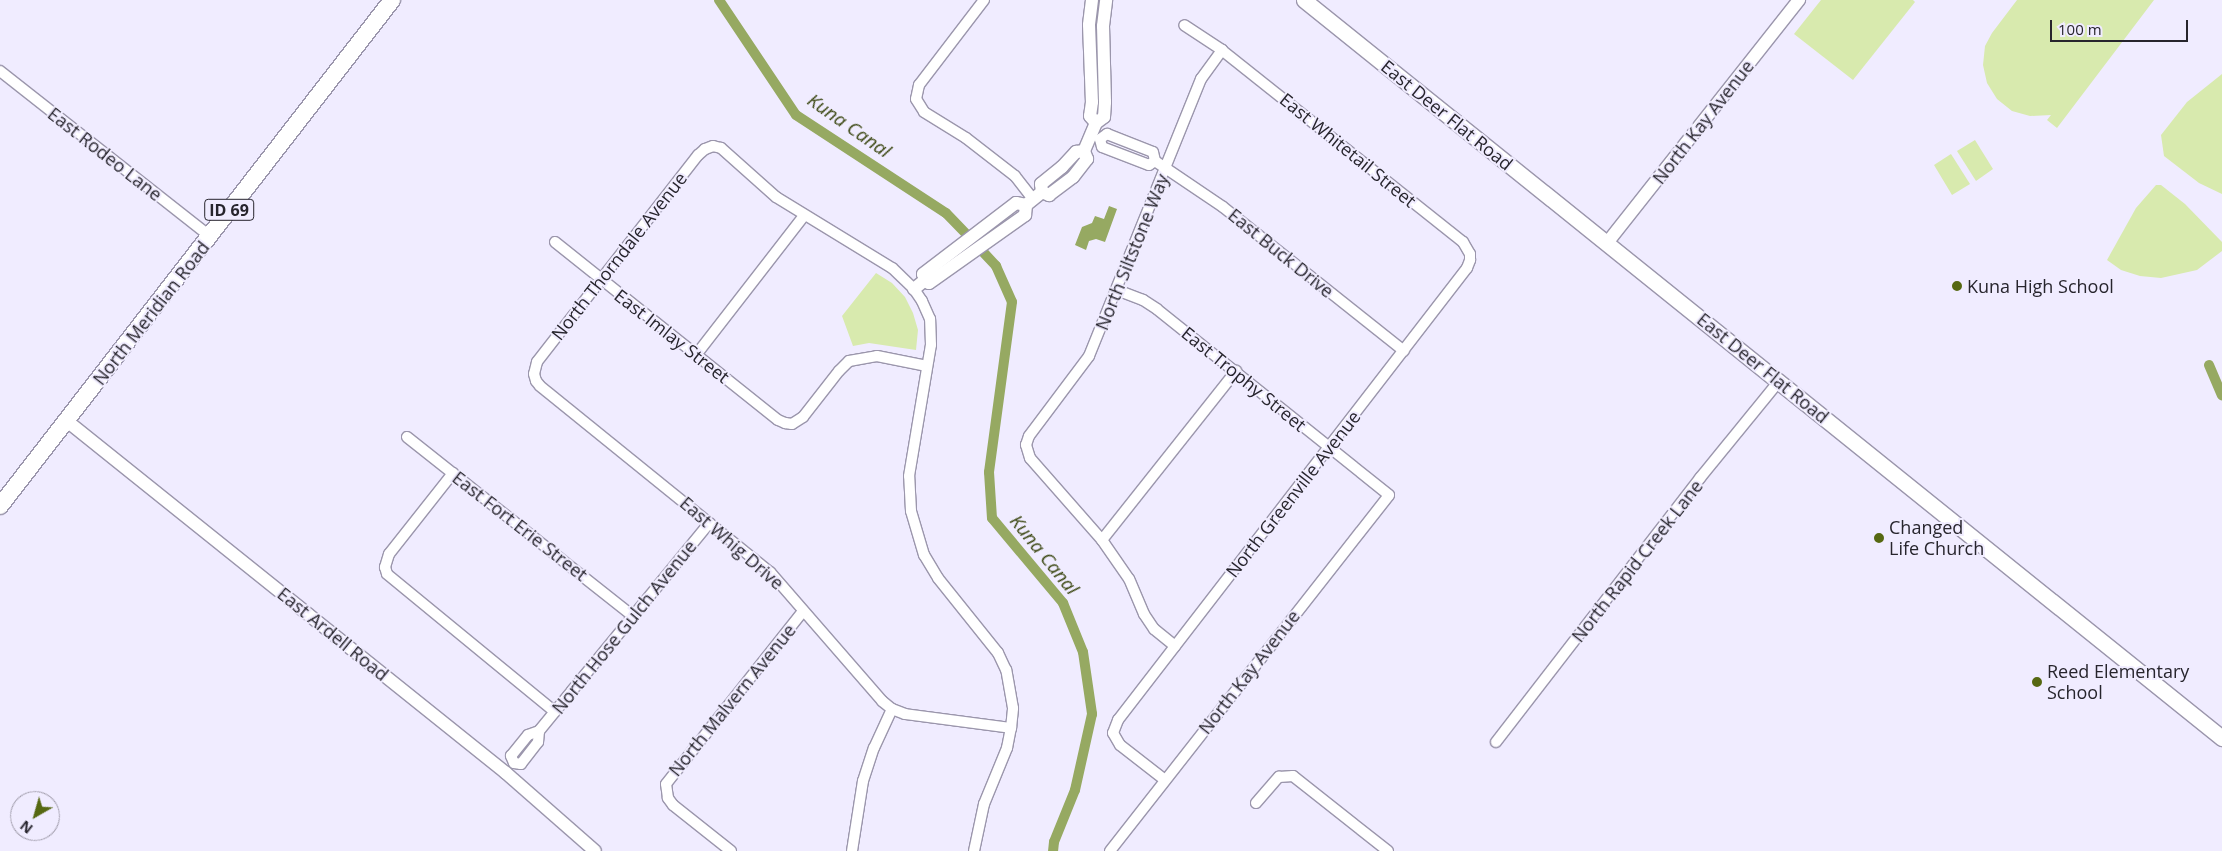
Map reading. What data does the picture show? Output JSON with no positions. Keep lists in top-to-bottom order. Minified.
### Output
{"streets":{"main road":["East Deer Flat Road","ID 69","North Meridian Road"],"street":["North Kay Avenue","East Whitetail Street","East Rodeo Lane","North Siltstone Way","East Buck Drive","North Thorndale Avenue","East Imlay Street","East Trophy Street","North Greenville Avenue","East Fort Erie Street","East Whig Drive","North Rapid Creek Lane","North Hose Gulch Avenue","East Ardell Road","North Malvern Avenue"]},"crossings":[["East Deer Flat Road","North Kay Avenue"],["East Deer Flat Road","North Rapid Creek Lane"],["North Kay Avenue","East Trophy Street"],["North Kay Avenue","North Greenville Avenue"],["East Whitetail Street","North Siltstone Way"],["East Whitetail Street","North Greenville Avenue"],["East Rodeo Lane","North Meridian Road"],["North Siltstone Way","East Buck Drive"],["North Siltstone Way","East Trophy Street"],["East Buck Drive","North Greenville Avenue"],["North Thorndale Avenue","East Imlay Street"],["North Thorndale Avenue","East Whig Drive"],["North Meridian Road","East Ardell Road"],["East Trophy Street","North Greenville Avenue"],["East Fort Erie Street","North Hose Gulch Avenue"],["East Whig Drive","North Hose Gulch Avenue"],["East Whig Drive","North Malvern Avenue"],["North Hose Gulch Avenue","East Ardell Road"]],"water":["Kuna Canal"],"places":["Kuna High School","Changed Life Church","Reed Elementary School"],"scale_bar":"100 m","north":"bottom left"}
